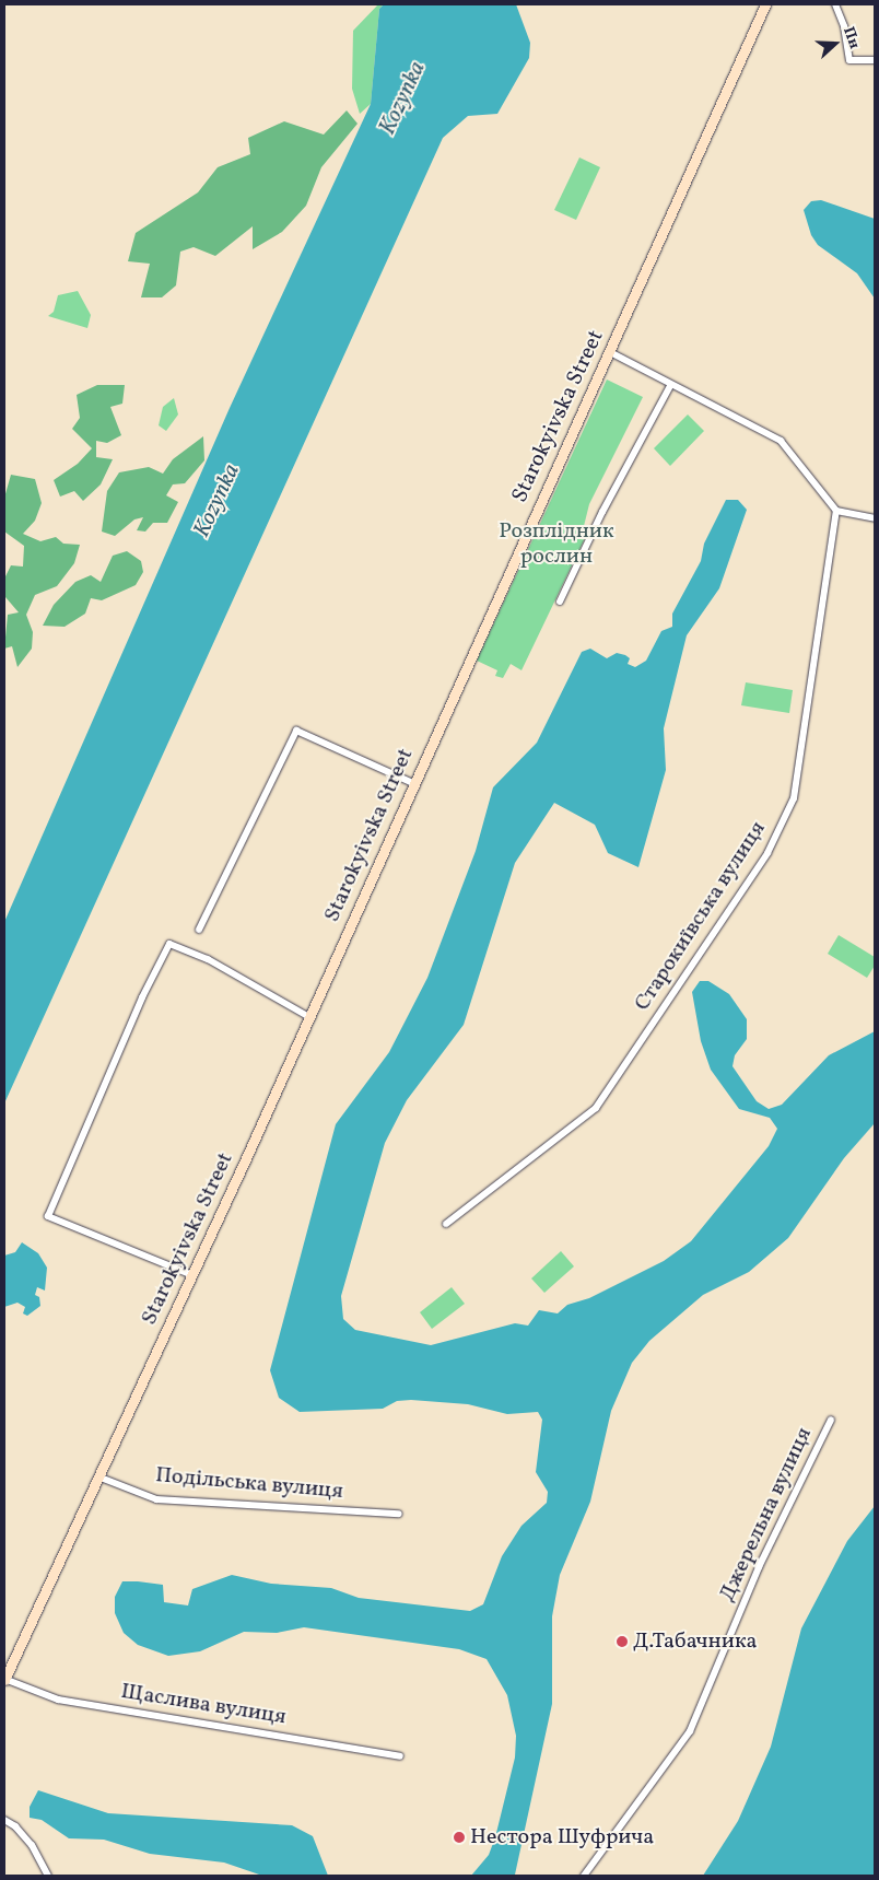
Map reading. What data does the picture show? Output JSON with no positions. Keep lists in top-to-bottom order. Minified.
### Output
{"streets":{"street":["Starokyivska Street","Старокиївська вулиця","Подільська вулиця","Джерельна вулиця","Щаслива вулиця"]},"crossings":[["Starokyivska Street","Подільська вулиця"],["Starokyivska Street","Щаслива вулиця"]],"water":["Kozynka"],"parks":["Розплідник рослин"],"places":["Д.Табачника","Нестора Шуфрича"],"north":"right"}
